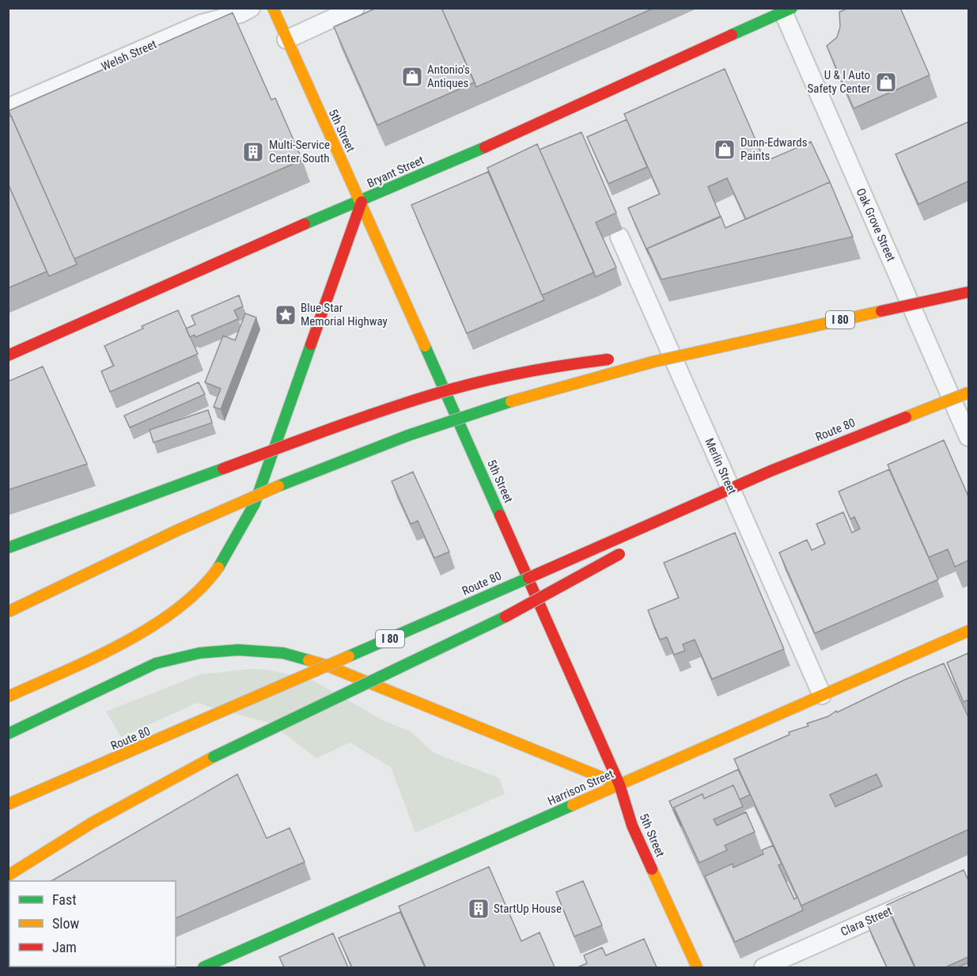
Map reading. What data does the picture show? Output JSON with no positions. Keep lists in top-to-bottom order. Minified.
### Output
{"streets":{"main road":["5th Street","Bryant Street","I 80","Route 80","Harrison Street"],"street":["Welsh Street","Oak Grove Street","Merlin Street","Clara Street"]},"crossings":[["5th Street","Bryant Street"],["5th Street","Harrison Street"],["Bryant Street","Oak Grove Street"],["Merlin Street","Harrison Street"]],"places":{"shop":["Antonio's Antiques","U & I Auto Safety Center","Dunn-Edwards Paints"],"building":["Multi-Service Center South","StartUp House"],"place":["Blue Star Memorial Highway"]},"legend":["Fast","Slow","Jam"]}
